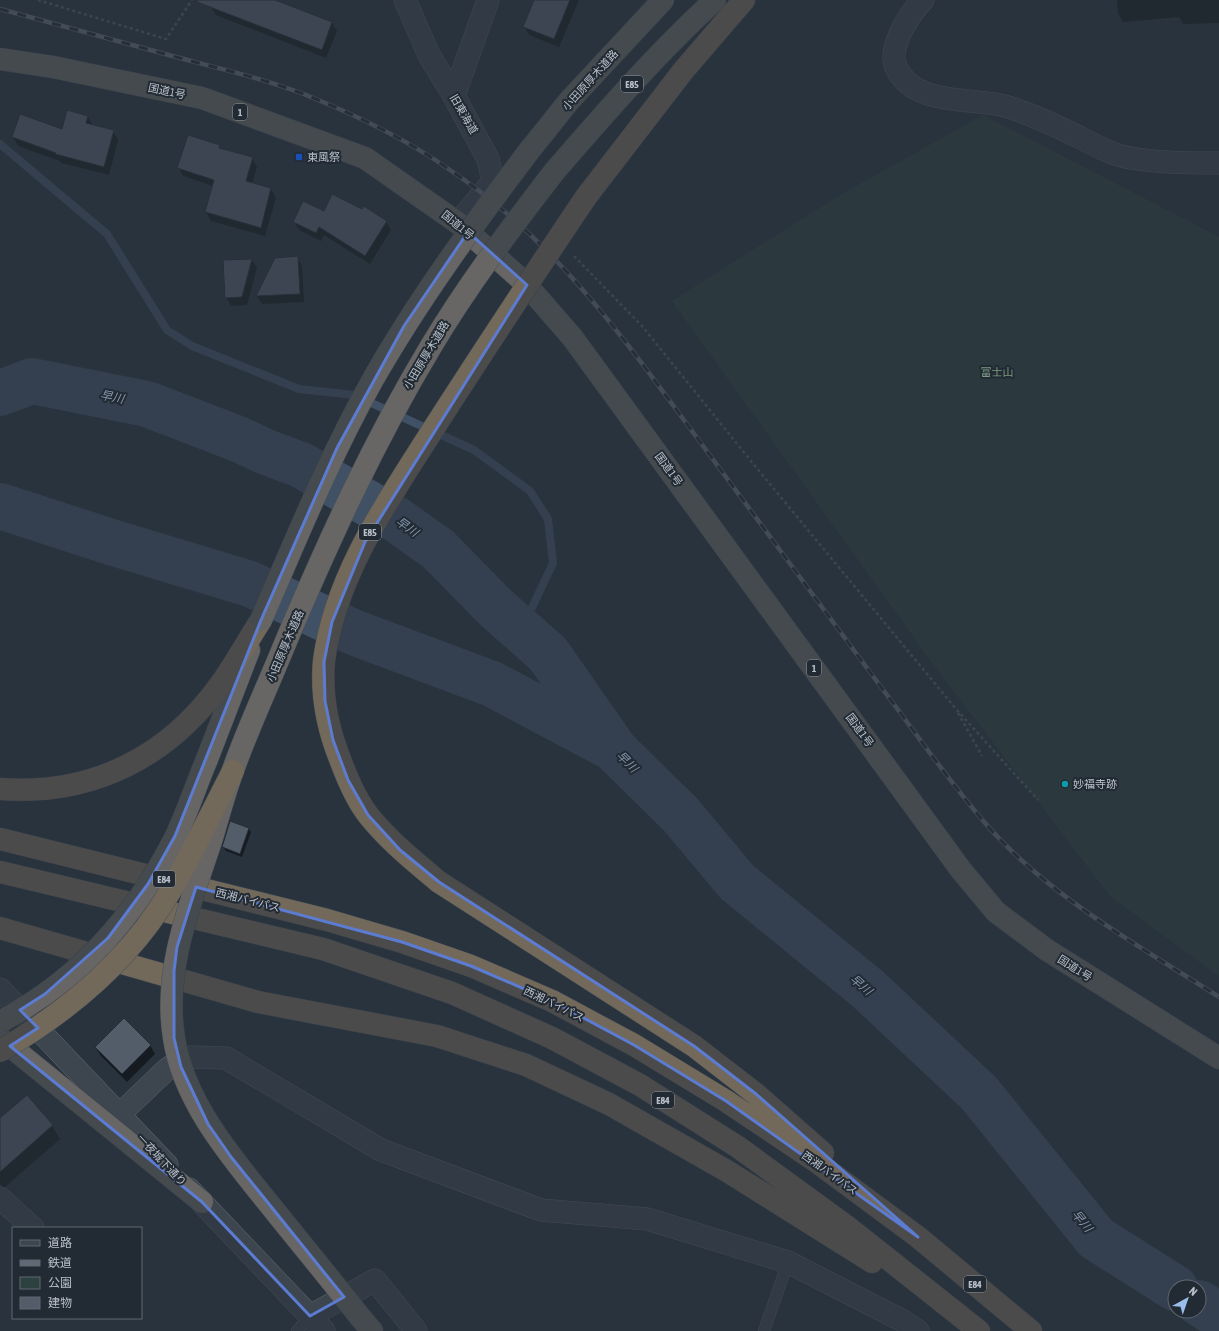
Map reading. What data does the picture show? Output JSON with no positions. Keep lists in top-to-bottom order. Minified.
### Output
{"streets":{"highway":["小田原厚木道路","E85","国道1号","1","E84","西湘バイパス"],"street":["旧東海道","一夜城下通り"]},"crossings":[["E85","西湘バイパス"],["国道1号","旧東海道"]],"water":["早川"],"parks":["富士山"],"places":{"transit":["東風祭"],"other":["妙福寺跡"]},"legend":["道路","鉄道","公園","建物"],"north":"top right"}
